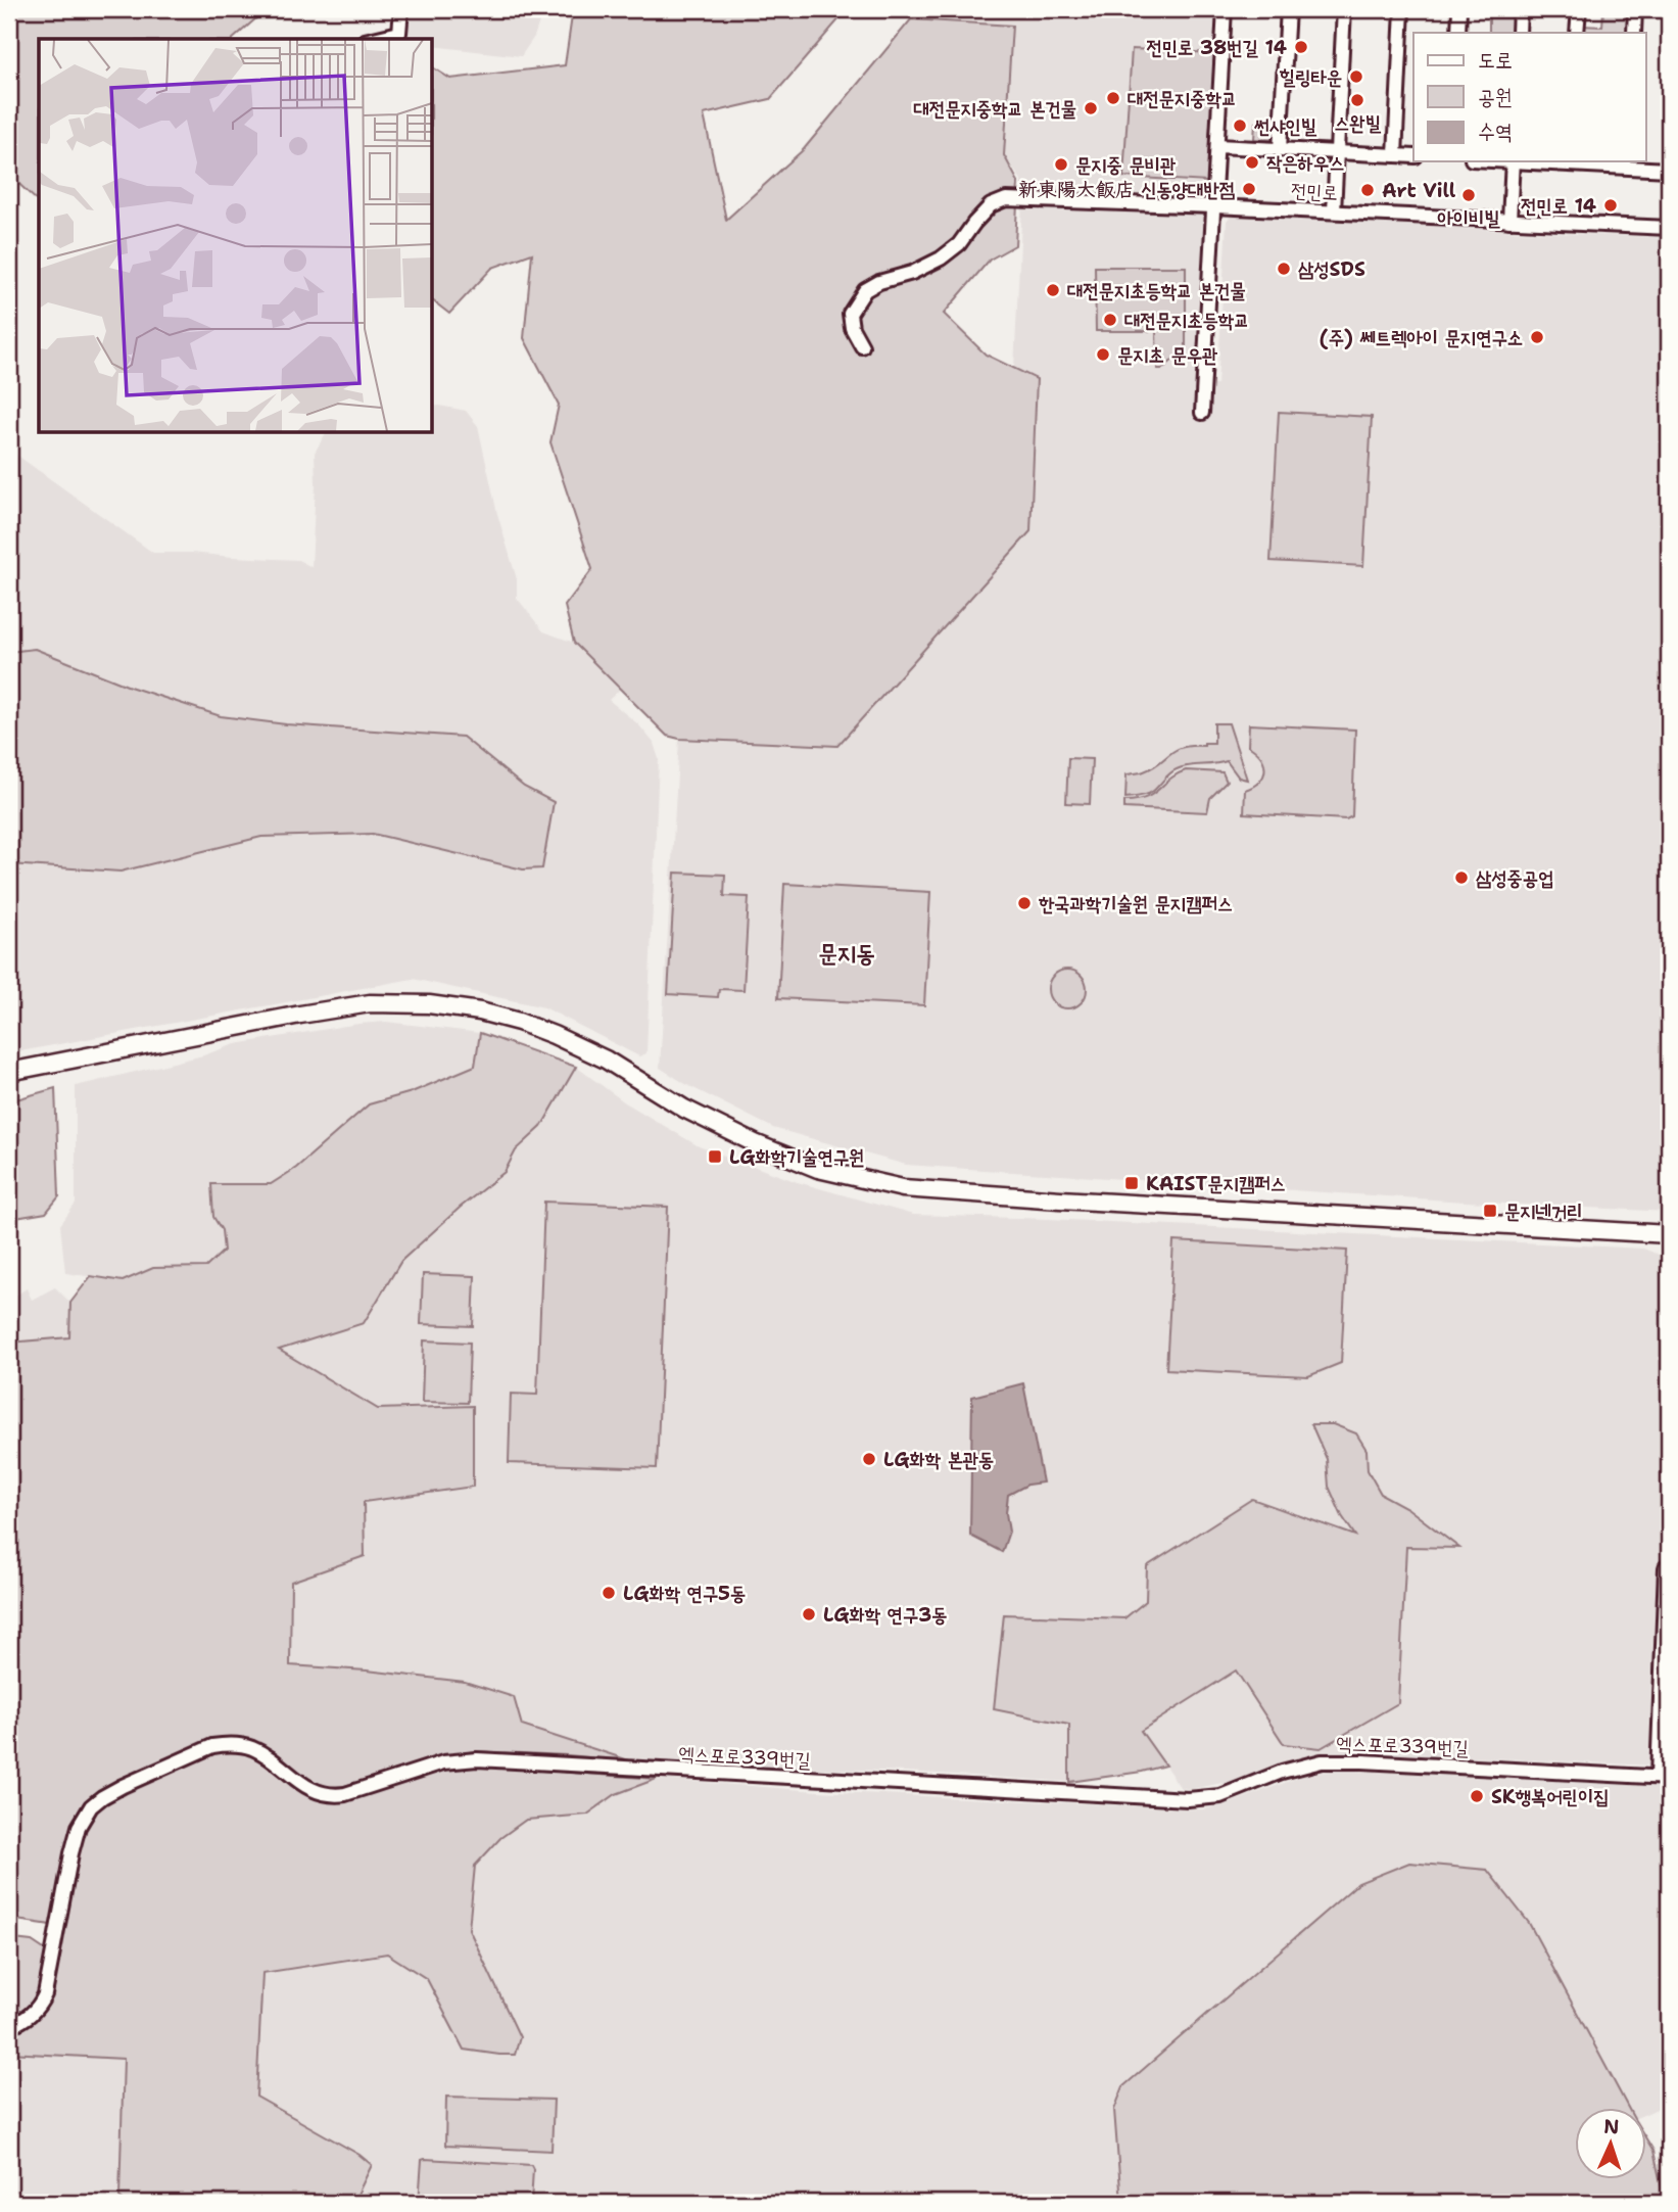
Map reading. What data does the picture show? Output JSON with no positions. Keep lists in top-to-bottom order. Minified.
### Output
{"streets":{"street":["전민로","엑스포로339번길"]},"districts":["문지동"],"places":{"other":["전민로 38번길 14","힐링타운","대전문지중학교","스완빌","대전문지중학교 본건물","썬샤인빌","작은하우스","문지중 문비관","新東陽大飯店 신동양대반점","Art Vill","아이비빌","전민로 14","삼성SDS","대전문지초등학교 본건물","대전문지초등학교","(주) 쎄트렉아이 문지연구소","문지초 문우관","삼성중공업","한국과학기술원 문지캠퍼스","LG화학 본관동","LG화학 연구5동","LG화학 연구3동","SK행복어린이집"],"transit":["LG화학기술연구원","KAIST문지캠퍼스","문지네거리"]},"legend":["도로","공원","수역"],"north":"top"}
